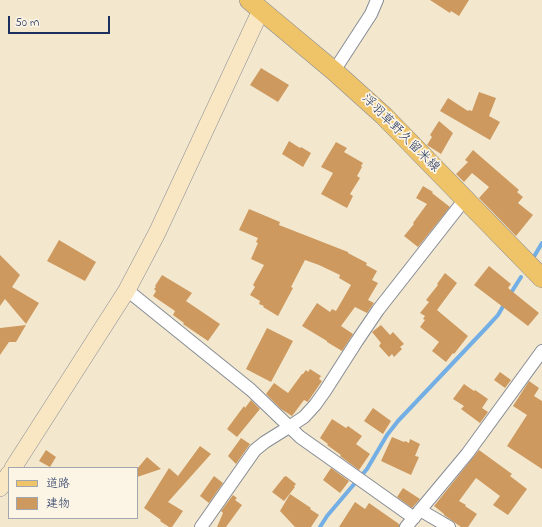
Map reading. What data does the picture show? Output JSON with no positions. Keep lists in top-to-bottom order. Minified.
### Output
{"streets":{"main road":["浮羽草野久留米線"]},"legend":["道路","建物"],"scale_bar":"50 m"}
